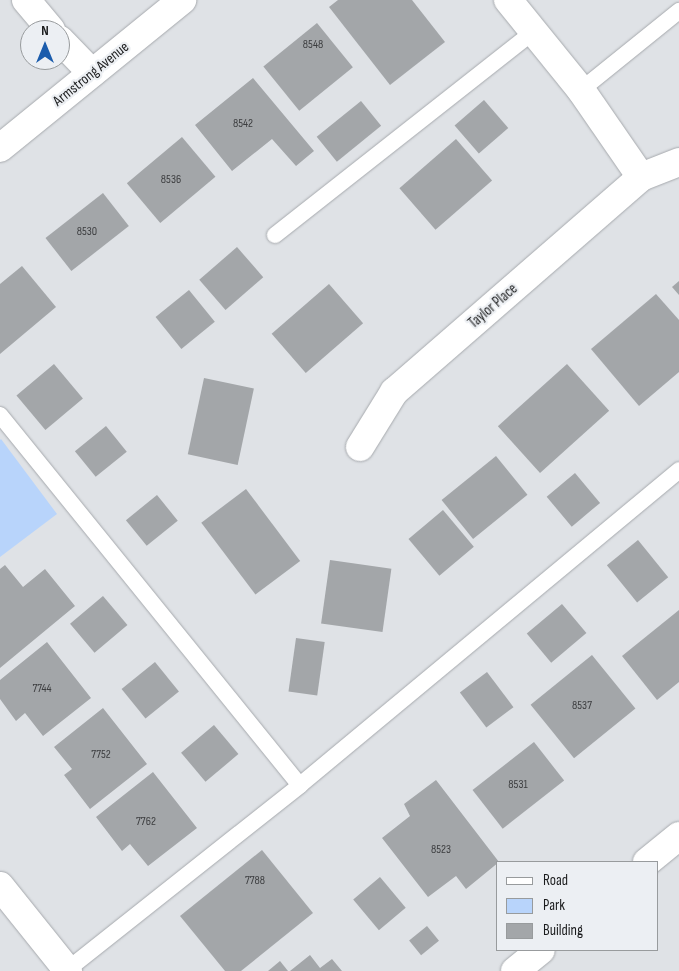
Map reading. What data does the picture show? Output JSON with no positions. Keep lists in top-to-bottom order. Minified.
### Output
{"streets":{"street":["Armstrong Avenue","Taylor Place"]},"house_numbers":["8548","8542","8536","8530","7744","8537","7752","8531","7762","8523","7788"],"legend":["Road","Park","Building"],"north":"top"}
